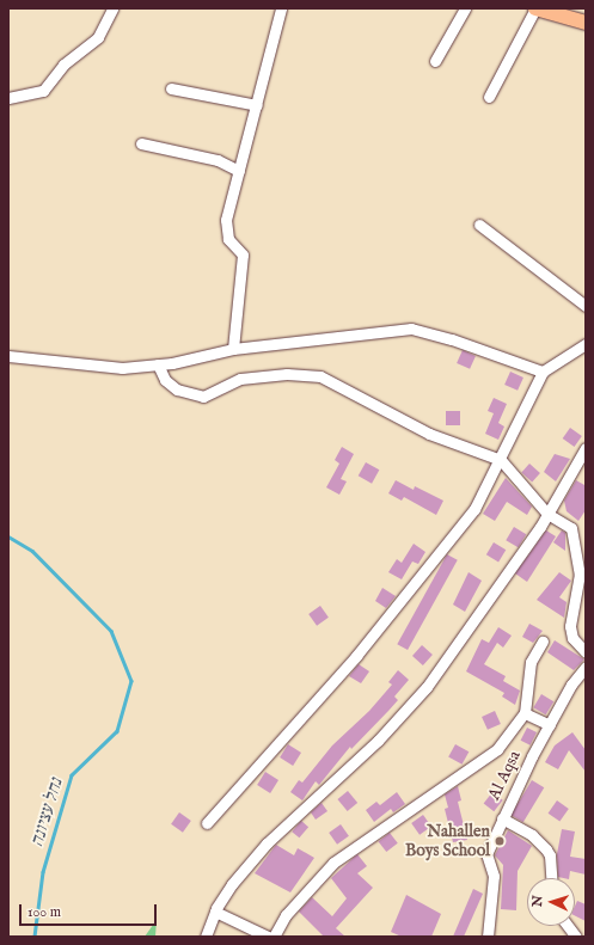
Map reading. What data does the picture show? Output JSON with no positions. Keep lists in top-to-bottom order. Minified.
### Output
{"streets":{"street":["Al Aqsa"]},"water":["נחל עציונה"],"places":["Nahallen Boys School"],"scale_bar":"100 m","north":"left"}
